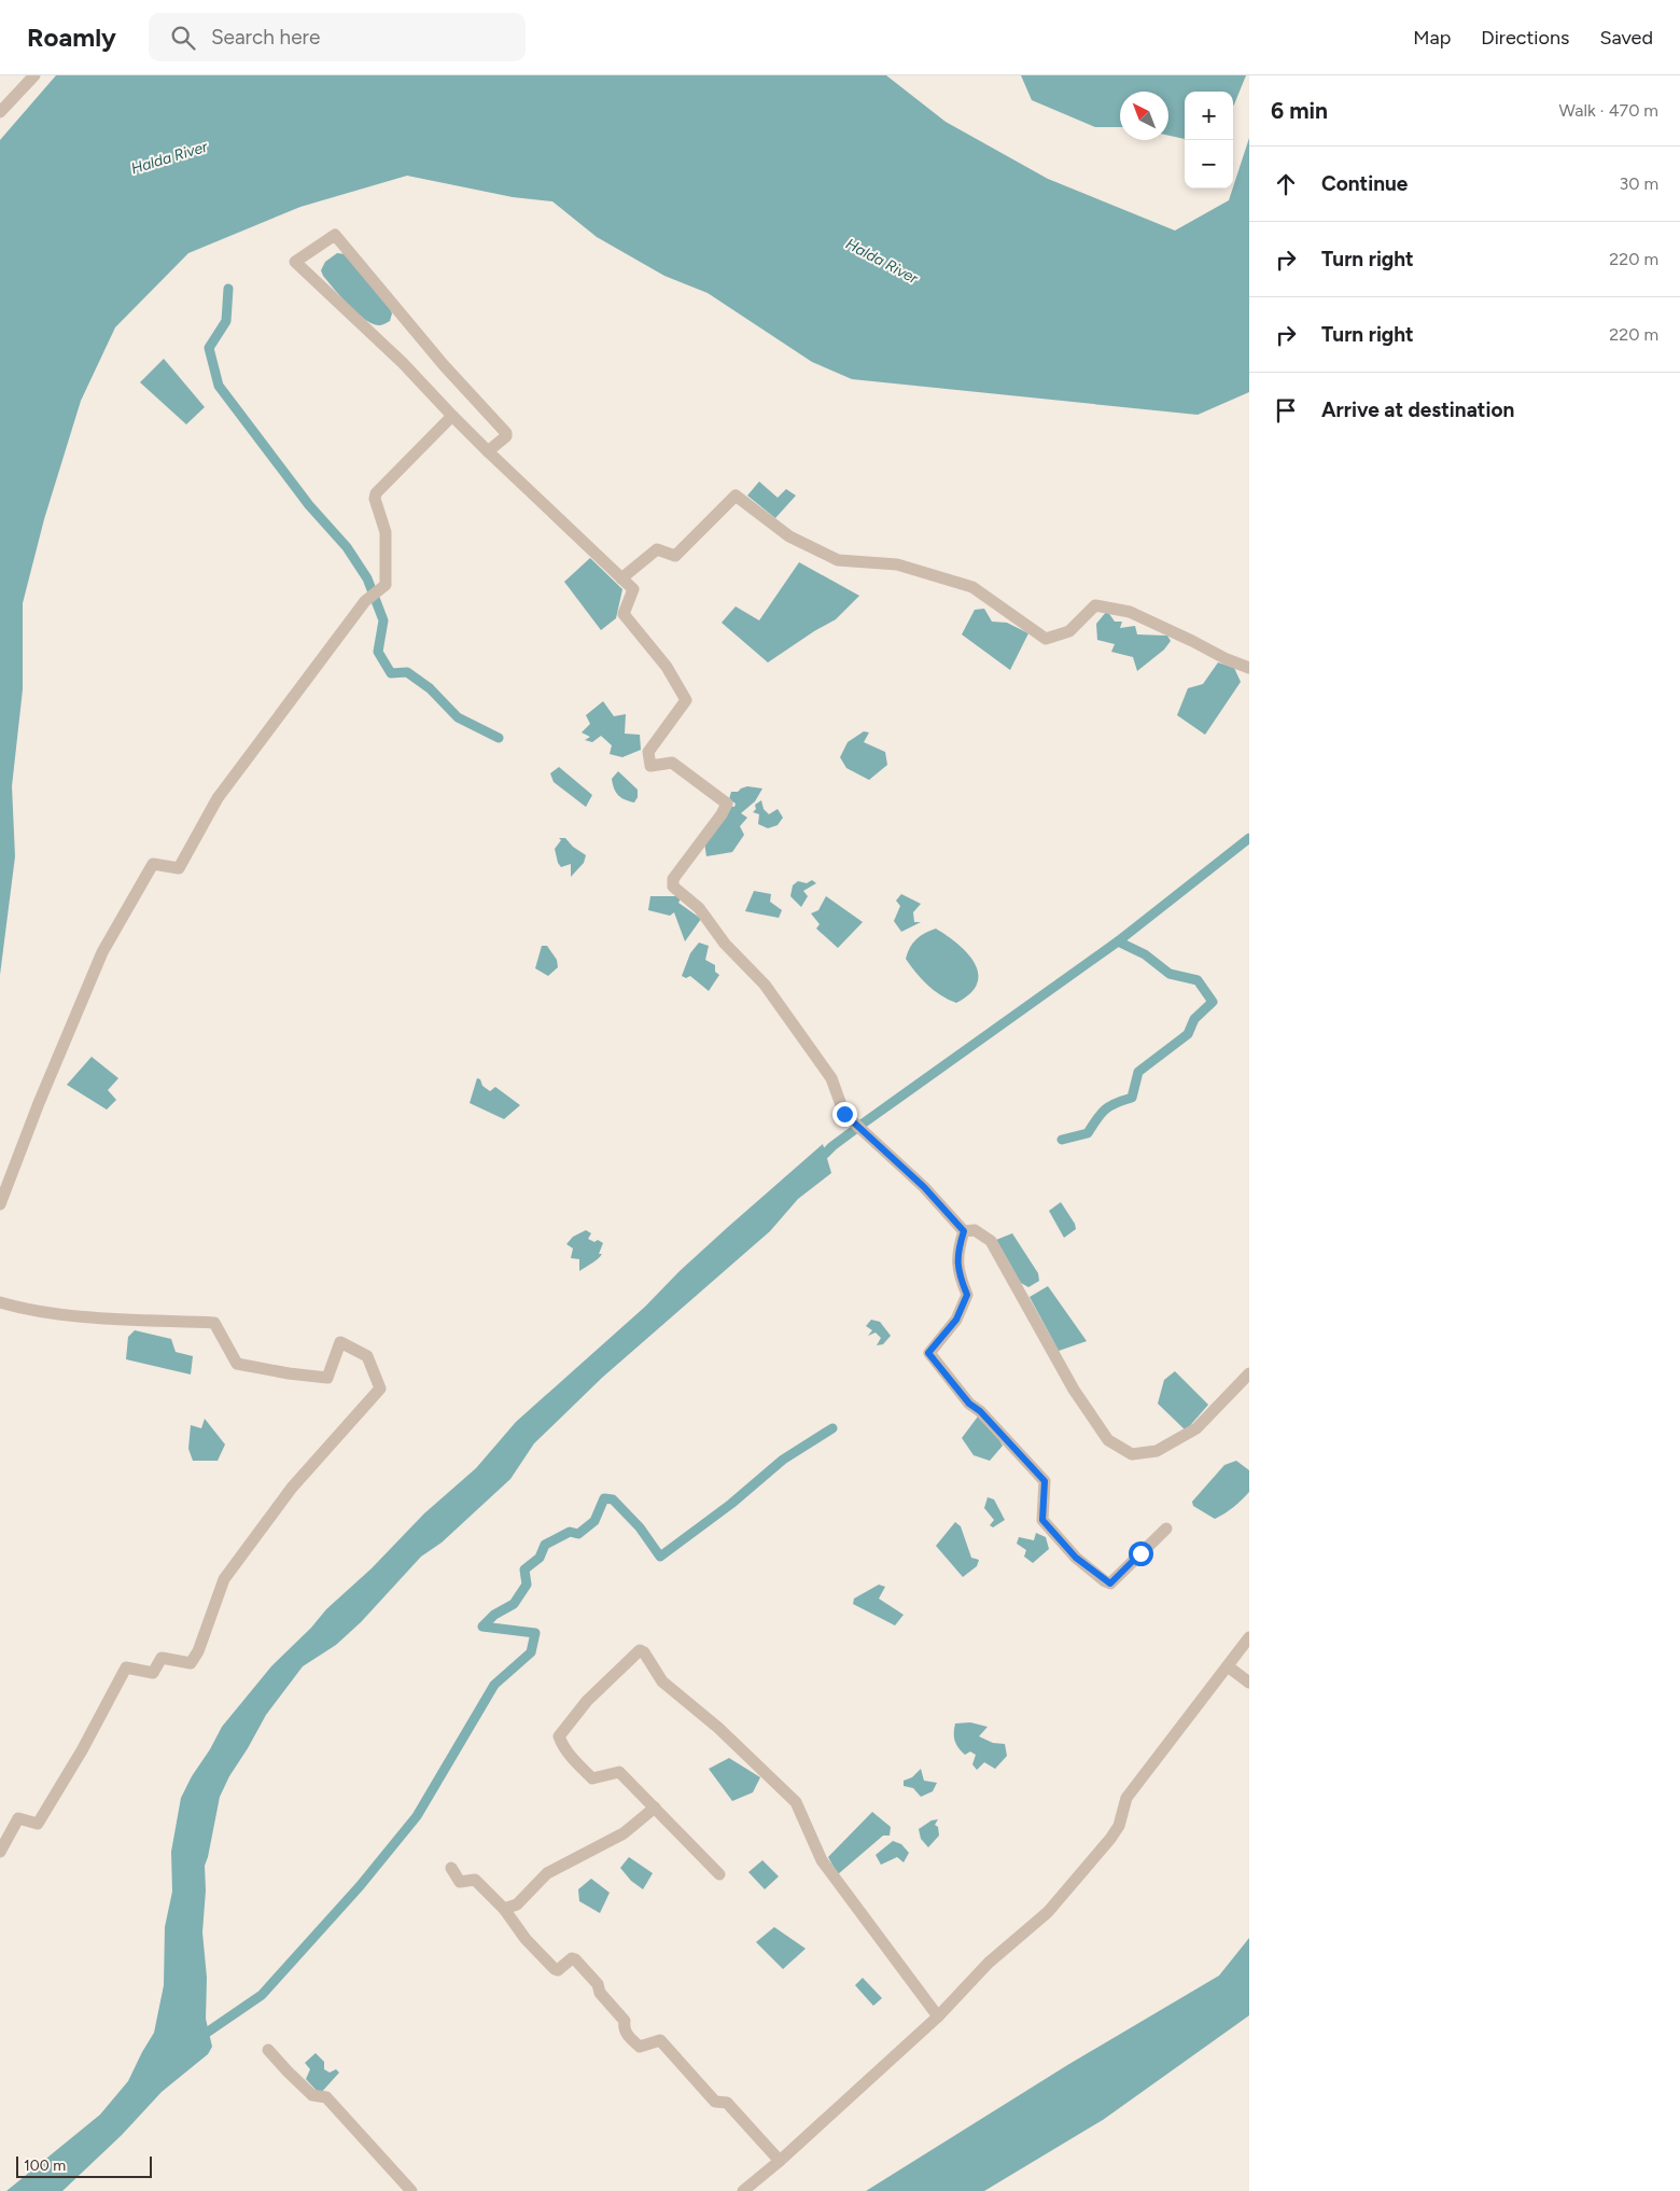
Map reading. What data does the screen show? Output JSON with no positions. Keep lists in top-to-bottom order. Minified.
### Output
{"water":["Halda River"],"scale_bar":"100 m","north":"top left","page":{"header":"Roamly","search":"Search here","nav":["Map","Directions","Saved"],"heading":["6 min","Walk · 470 m"],"map_buttons":["+","−"],"list":[["Continue","30 m"],["Turn right","220 m"],["Turn right","220 m"],"Arrive at destination"],"scale":"100 m"}}
